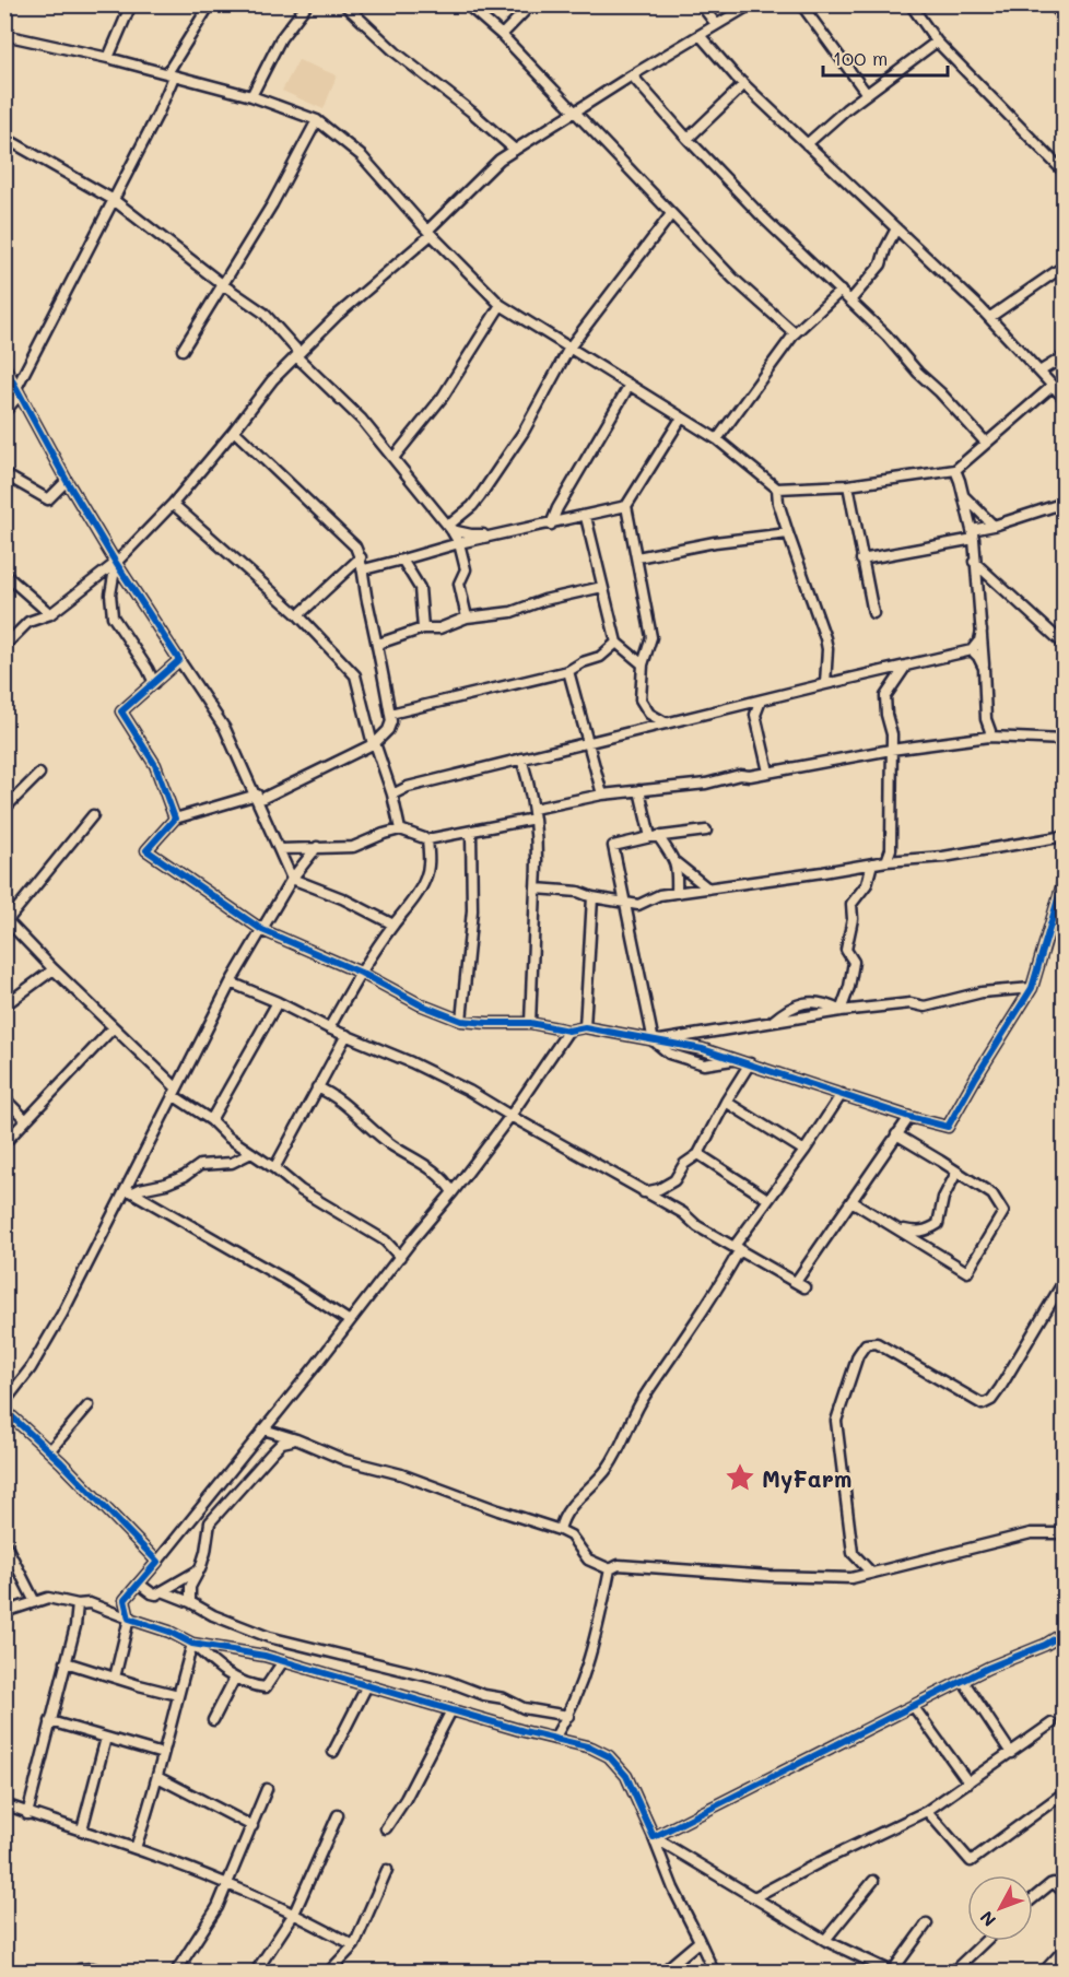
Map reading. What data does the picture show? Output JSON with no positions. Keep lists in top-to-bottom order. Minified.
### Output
{"places":{"place":["MyFarm"]},"scale_bar":"100 m","north":"bottom left"}
